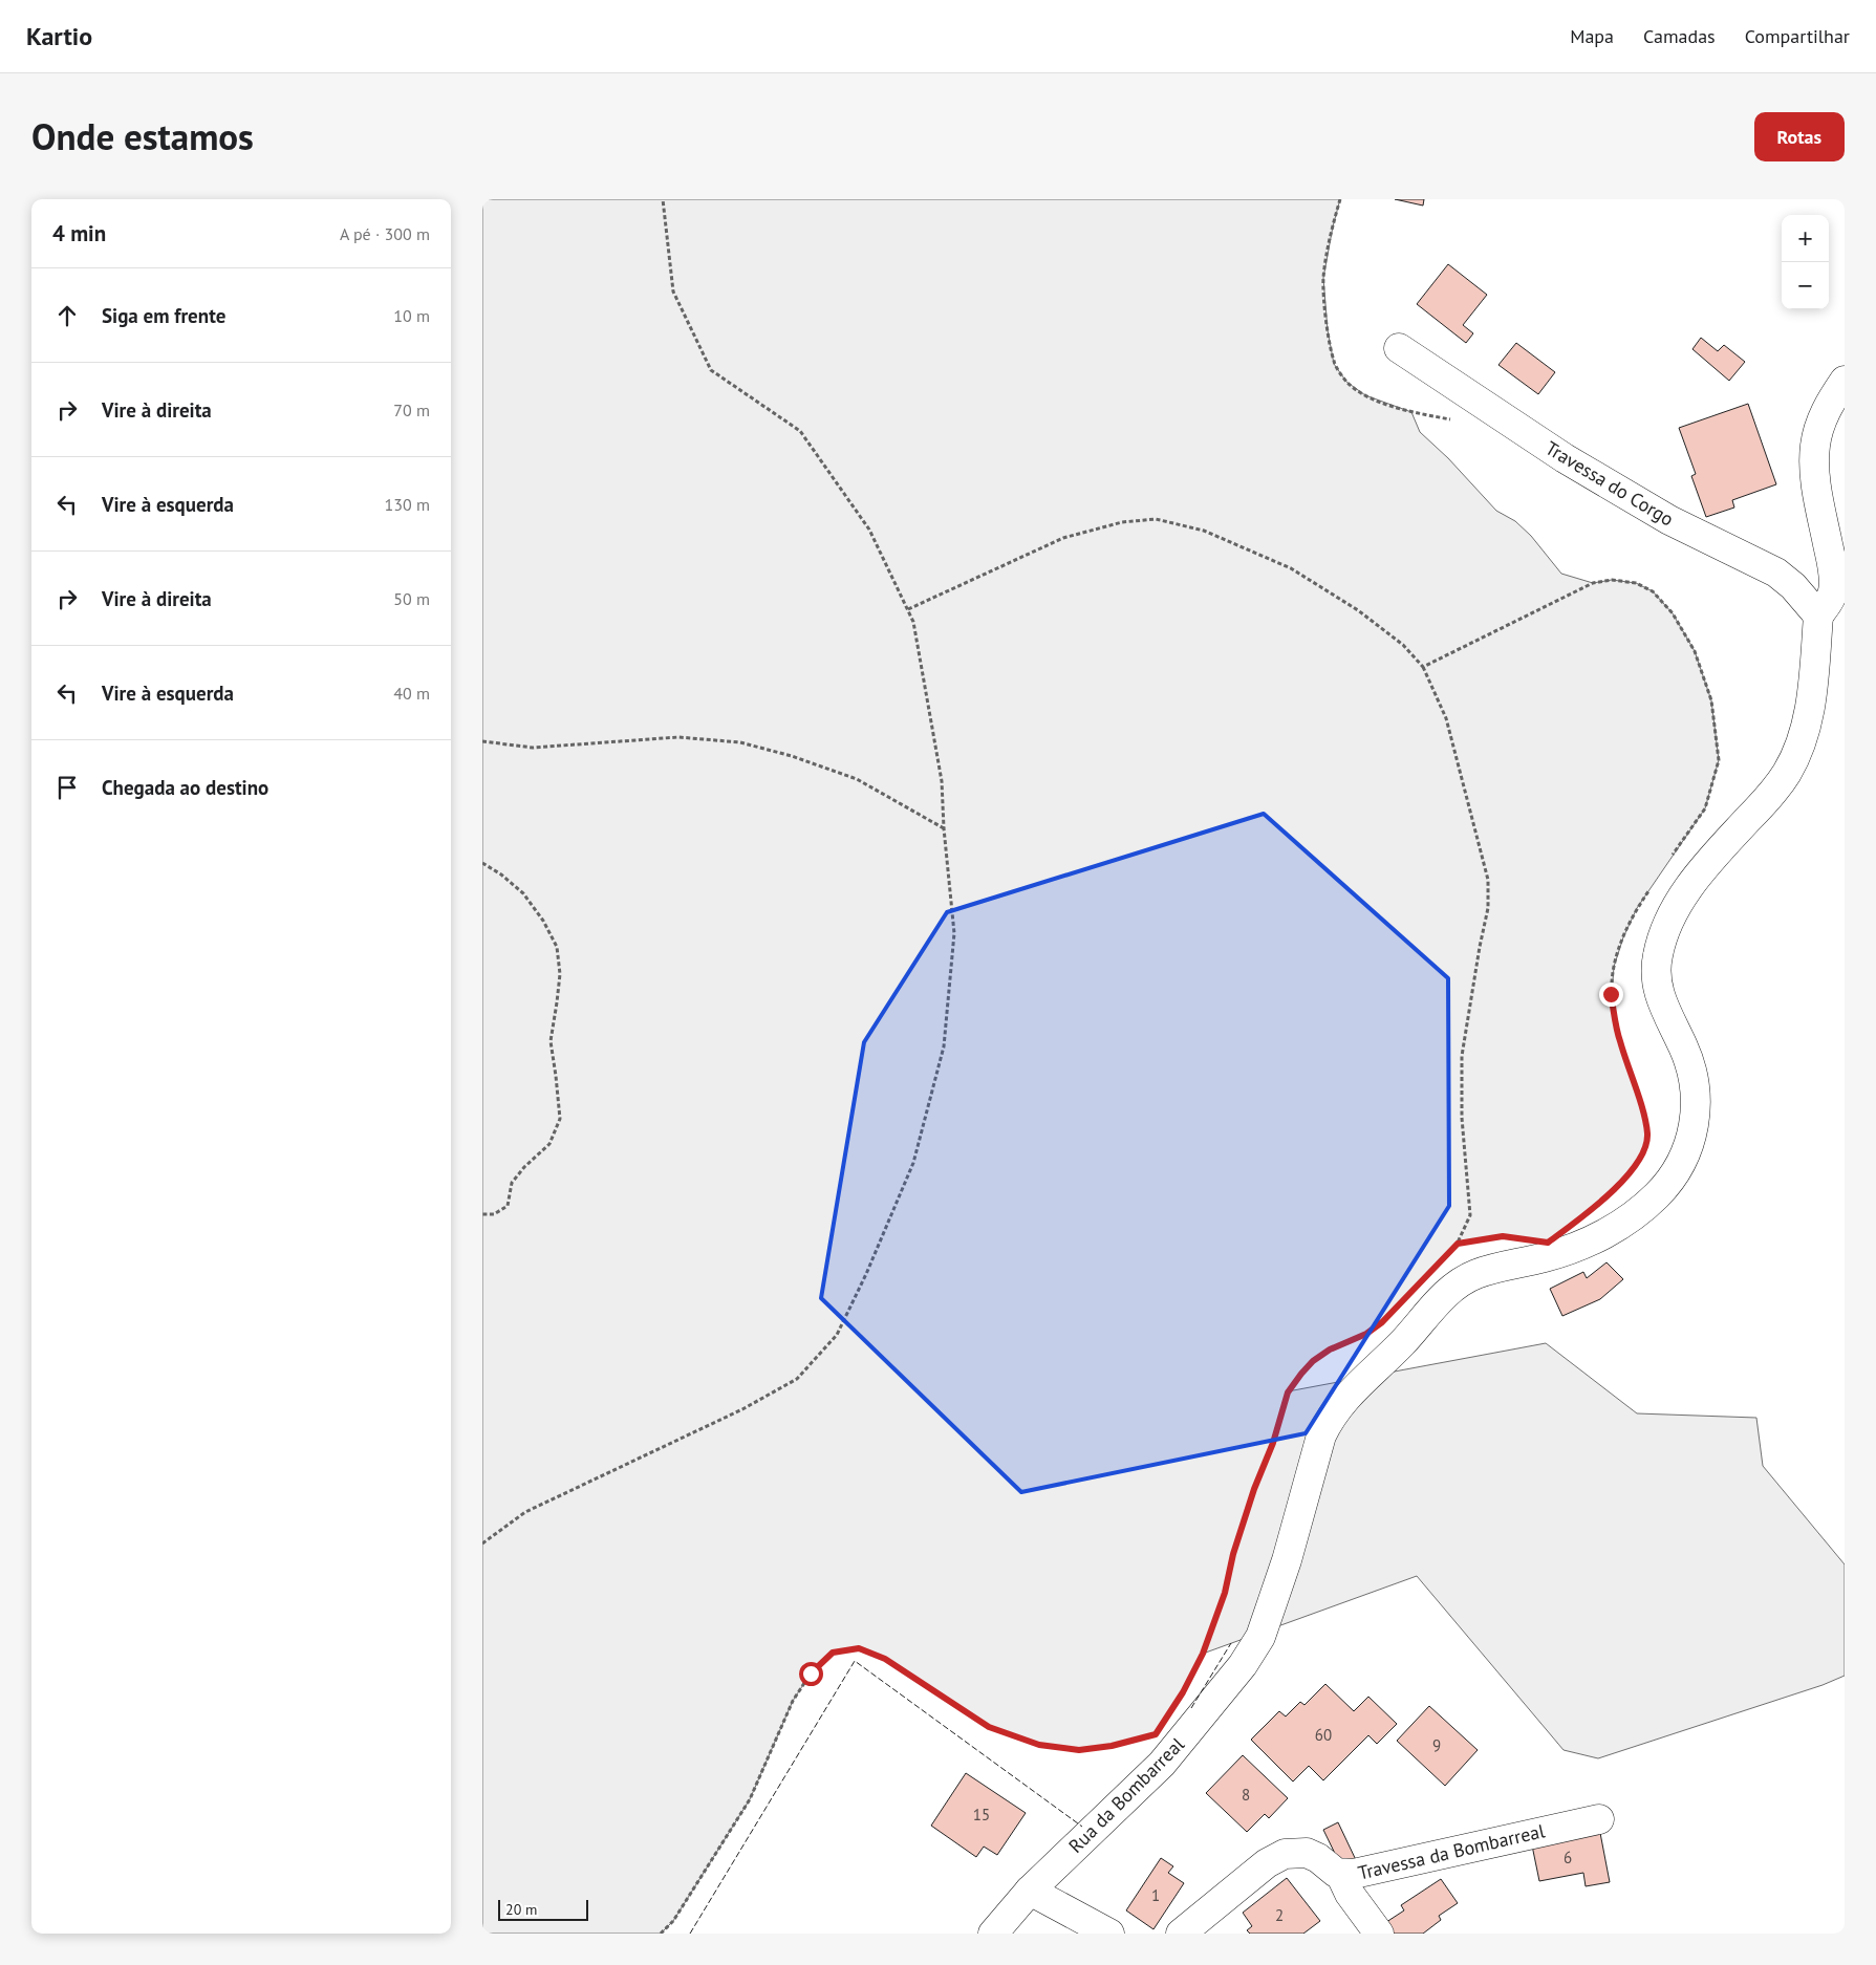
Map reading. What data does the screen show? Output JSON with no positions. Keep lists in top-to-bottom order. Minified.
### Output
{"streets":{"street":["Travessa do Corgo","Rua da Bombarreal","Travessa da Bombarreal"]},"crossings":[["Travessa do Corgo","Rua da Bombarreal"]],"house_numbers":["60","9","8","15","6","1","2"],"scale_bar":"20 m","page":{"header":"Kartio","nav":["Mapa","Camadas","Compartilhar"],"title":"Onde estamos","buttons":"Rotas","heading":["4 min","A pé · 300 m"],"map_buttons":["+","−"],"list":[["Siga em frente","10 m"],["Vire à direita","70 m"],["Vire à esquerda","130 m"],["Vire à direita","50 m"],["Vire à esquerda","40 m"],"Chegada ao destino"],"scale":"20 m"}}
